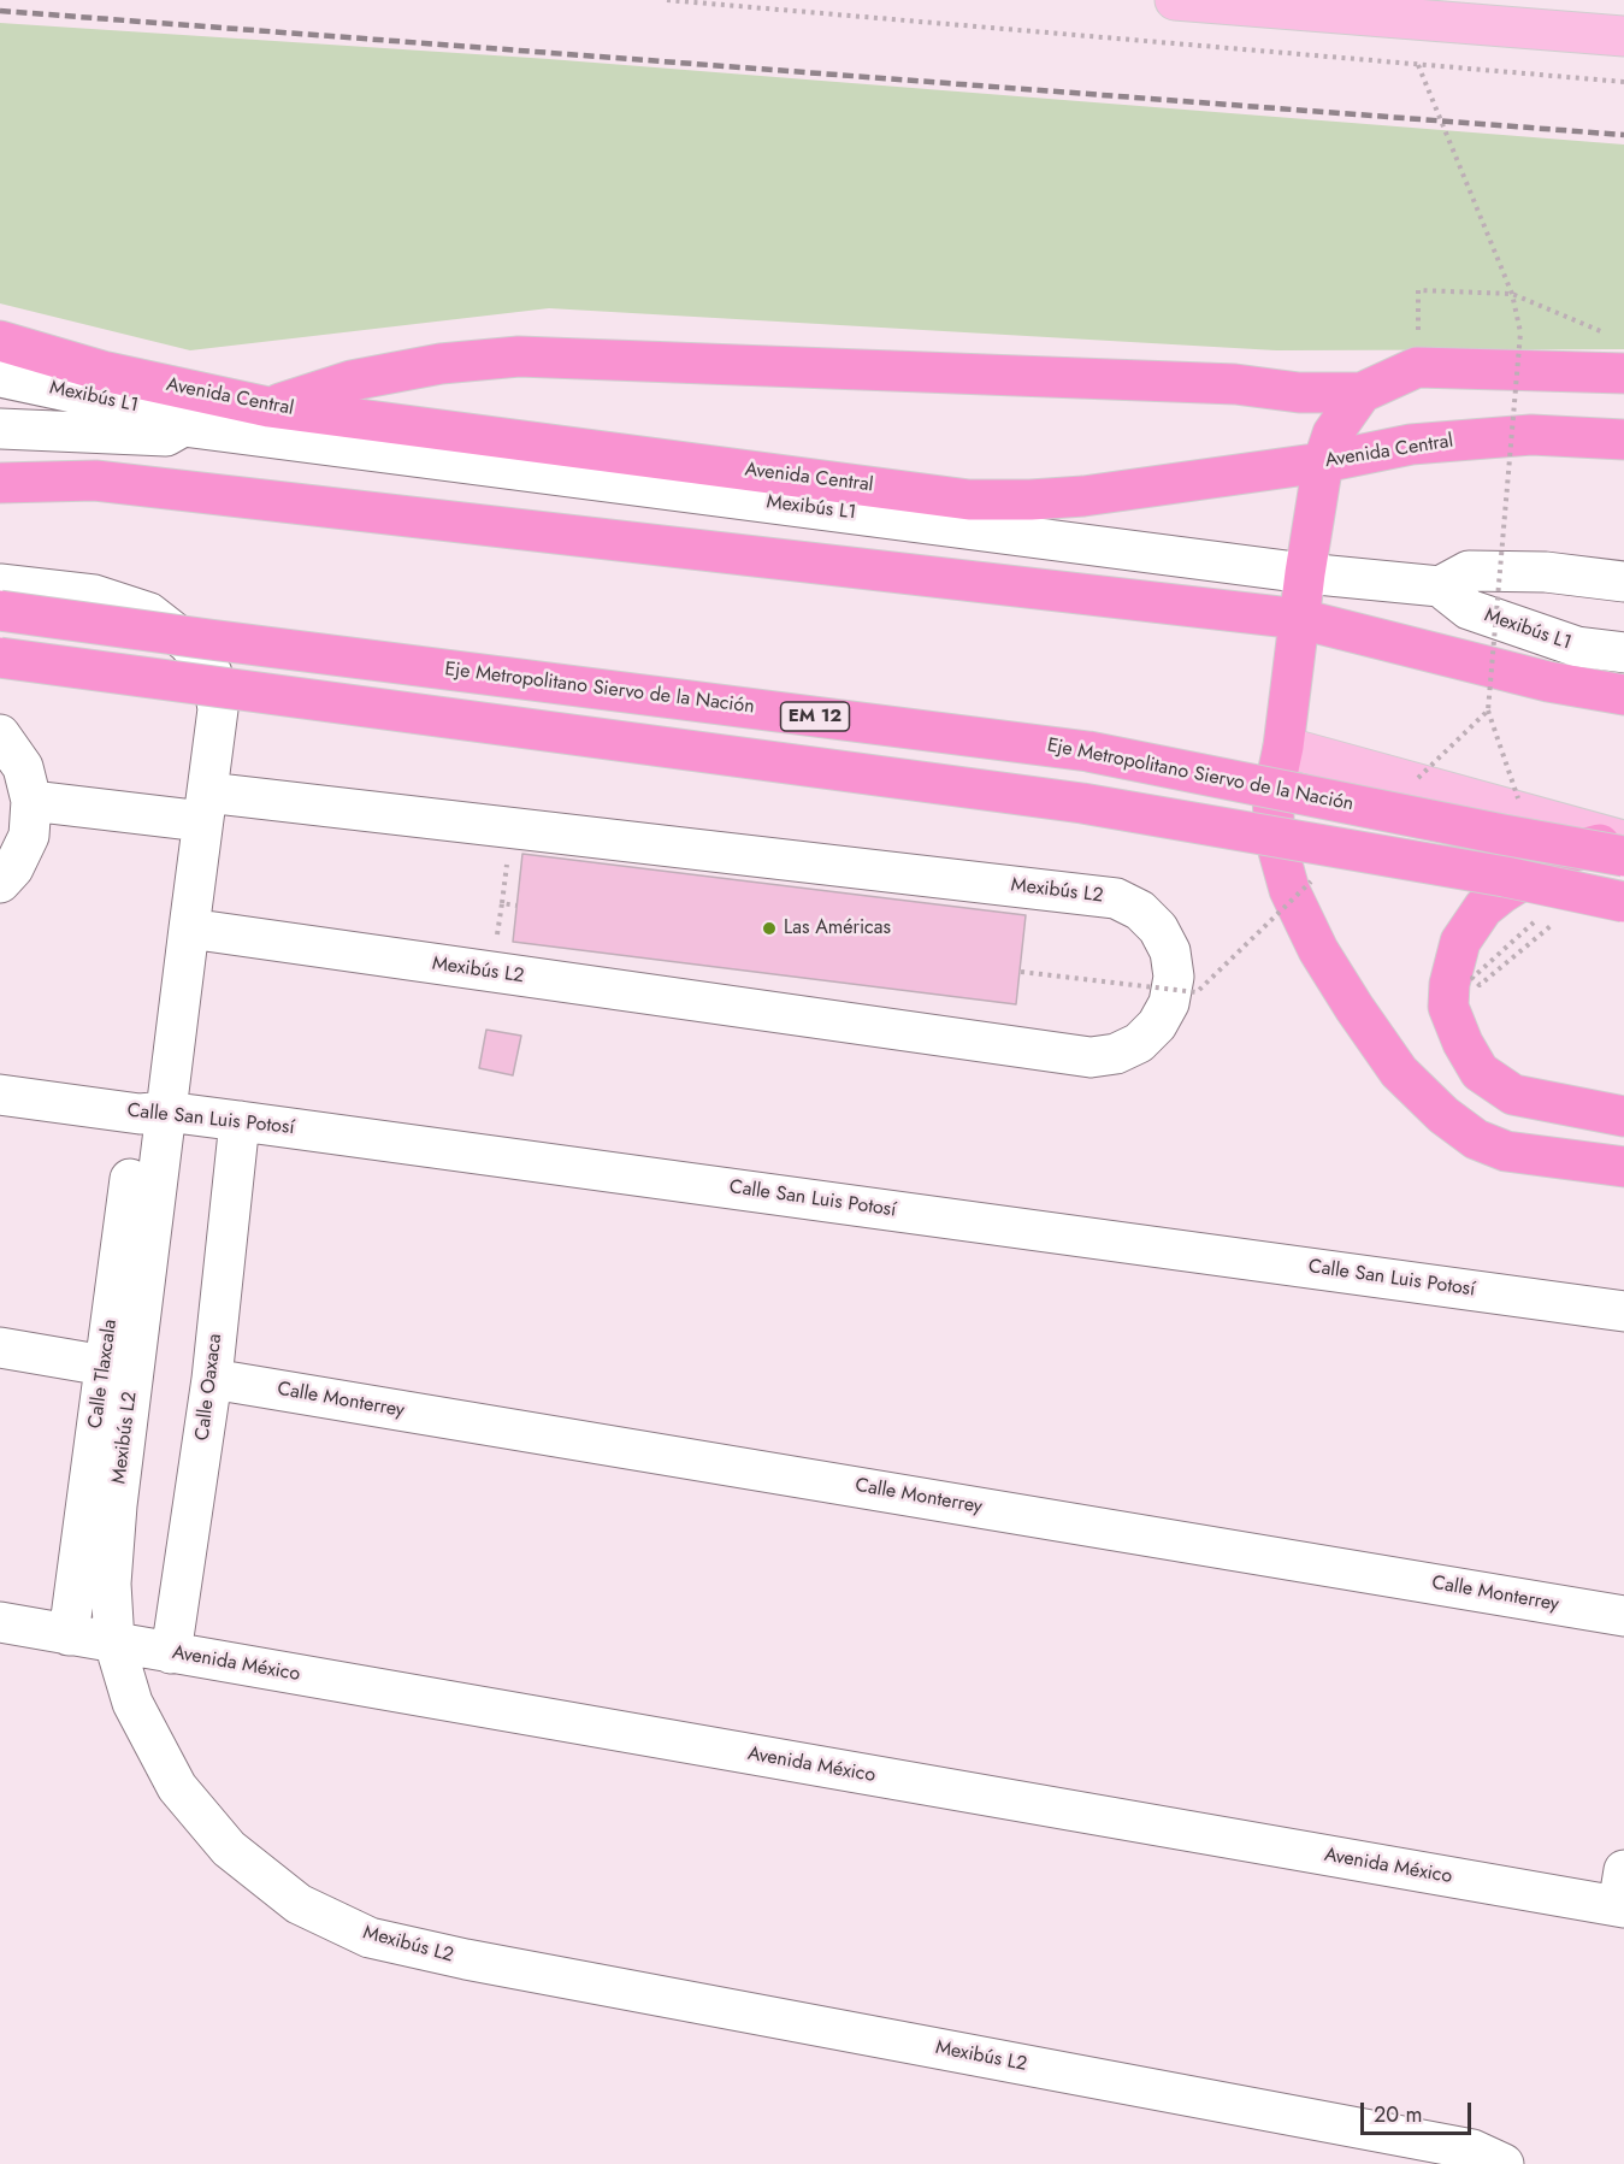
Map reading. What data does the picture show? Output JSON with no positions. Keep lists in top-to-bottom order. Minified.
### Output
{"streets":{"highway":["Avenida Central","Eje Metropolitano Siervo de la Nación","EM 12"],"street":["Mexibús L1","Mexibús L2","Calle San Luis Potosí","Calle Tlaxcala","Calle Oaxaca","Calle Monterrey","Avenida México"]},"crossings":[["Mexibús L2","Calle San Luis Potosí"],["Mexibús L2","Calle Tlaxcala"],["Mexibús L2","Avenida México"],["Calle San Luis Potosí","Calle Tlaxcala"],["Calle San Luis Potosí","Calle Oaxaca"],["Calle Tlaxcala","Avenida México"],["Calle Oaxaca","Calle Monterrey"],["Calle Oaxaca","Avenida México"]],"places":["Las Américas"],"scale_bar":"20 m"}
